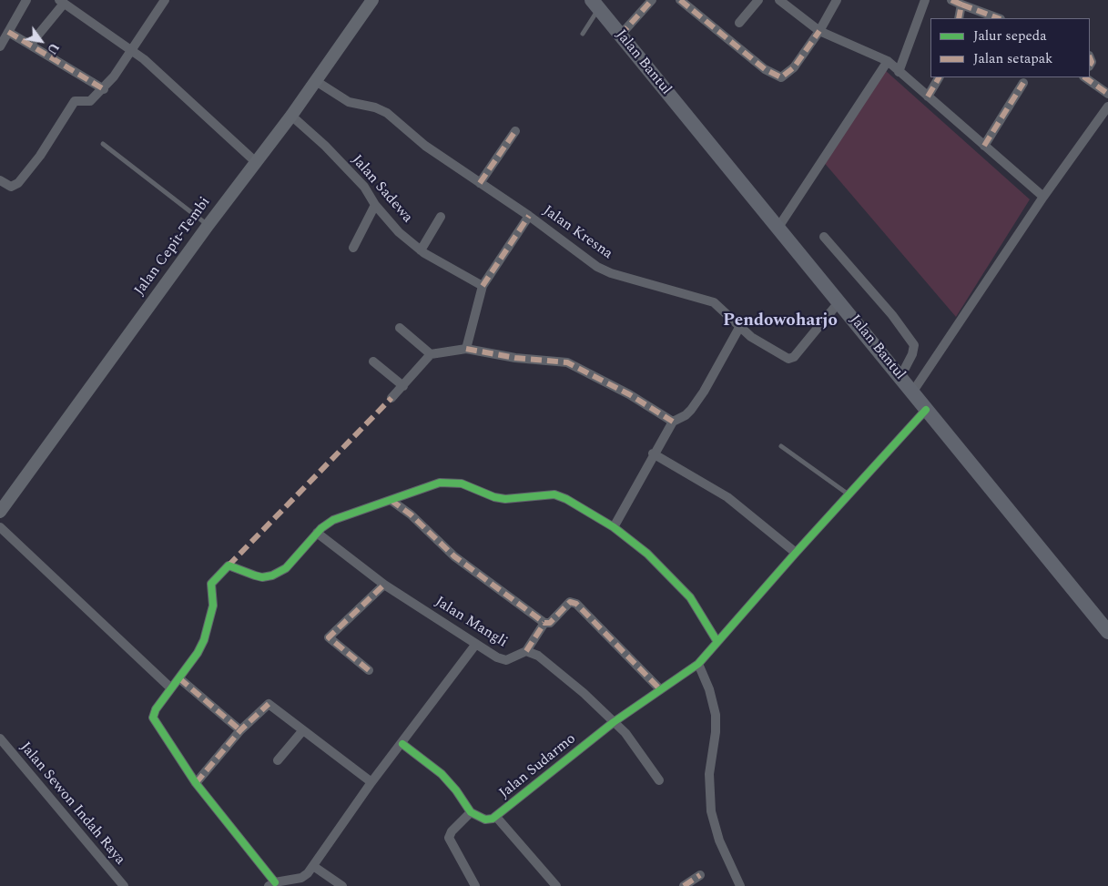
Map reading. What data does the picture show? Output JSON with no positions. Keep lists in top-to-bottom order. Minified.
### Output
{"streets":{"main road":["Jalan Bantul","Jalan Cepit-Tembi"],"street":["Jalan Sadewa","Jalan Kresna","Jalan Mangli","Jalan Sudarmo","Jalan Sewon Indah Raya"]},"crossings":[["Jalan Bantul","Jalan Kresna"],["Jalan Bantul","Jalan Sudarmo"],["Jalan Sadewa","Jalan Cepit-Tembi"],["Jalan Kresna","Jalan Cepit-Tembi"],["Jalan Mangli","Jalan Sudarmo"]],"districts":["Pendowoharjo"],"legend":["Jalur sepeda","Jalan setapak"],"north":"bottom right"}
